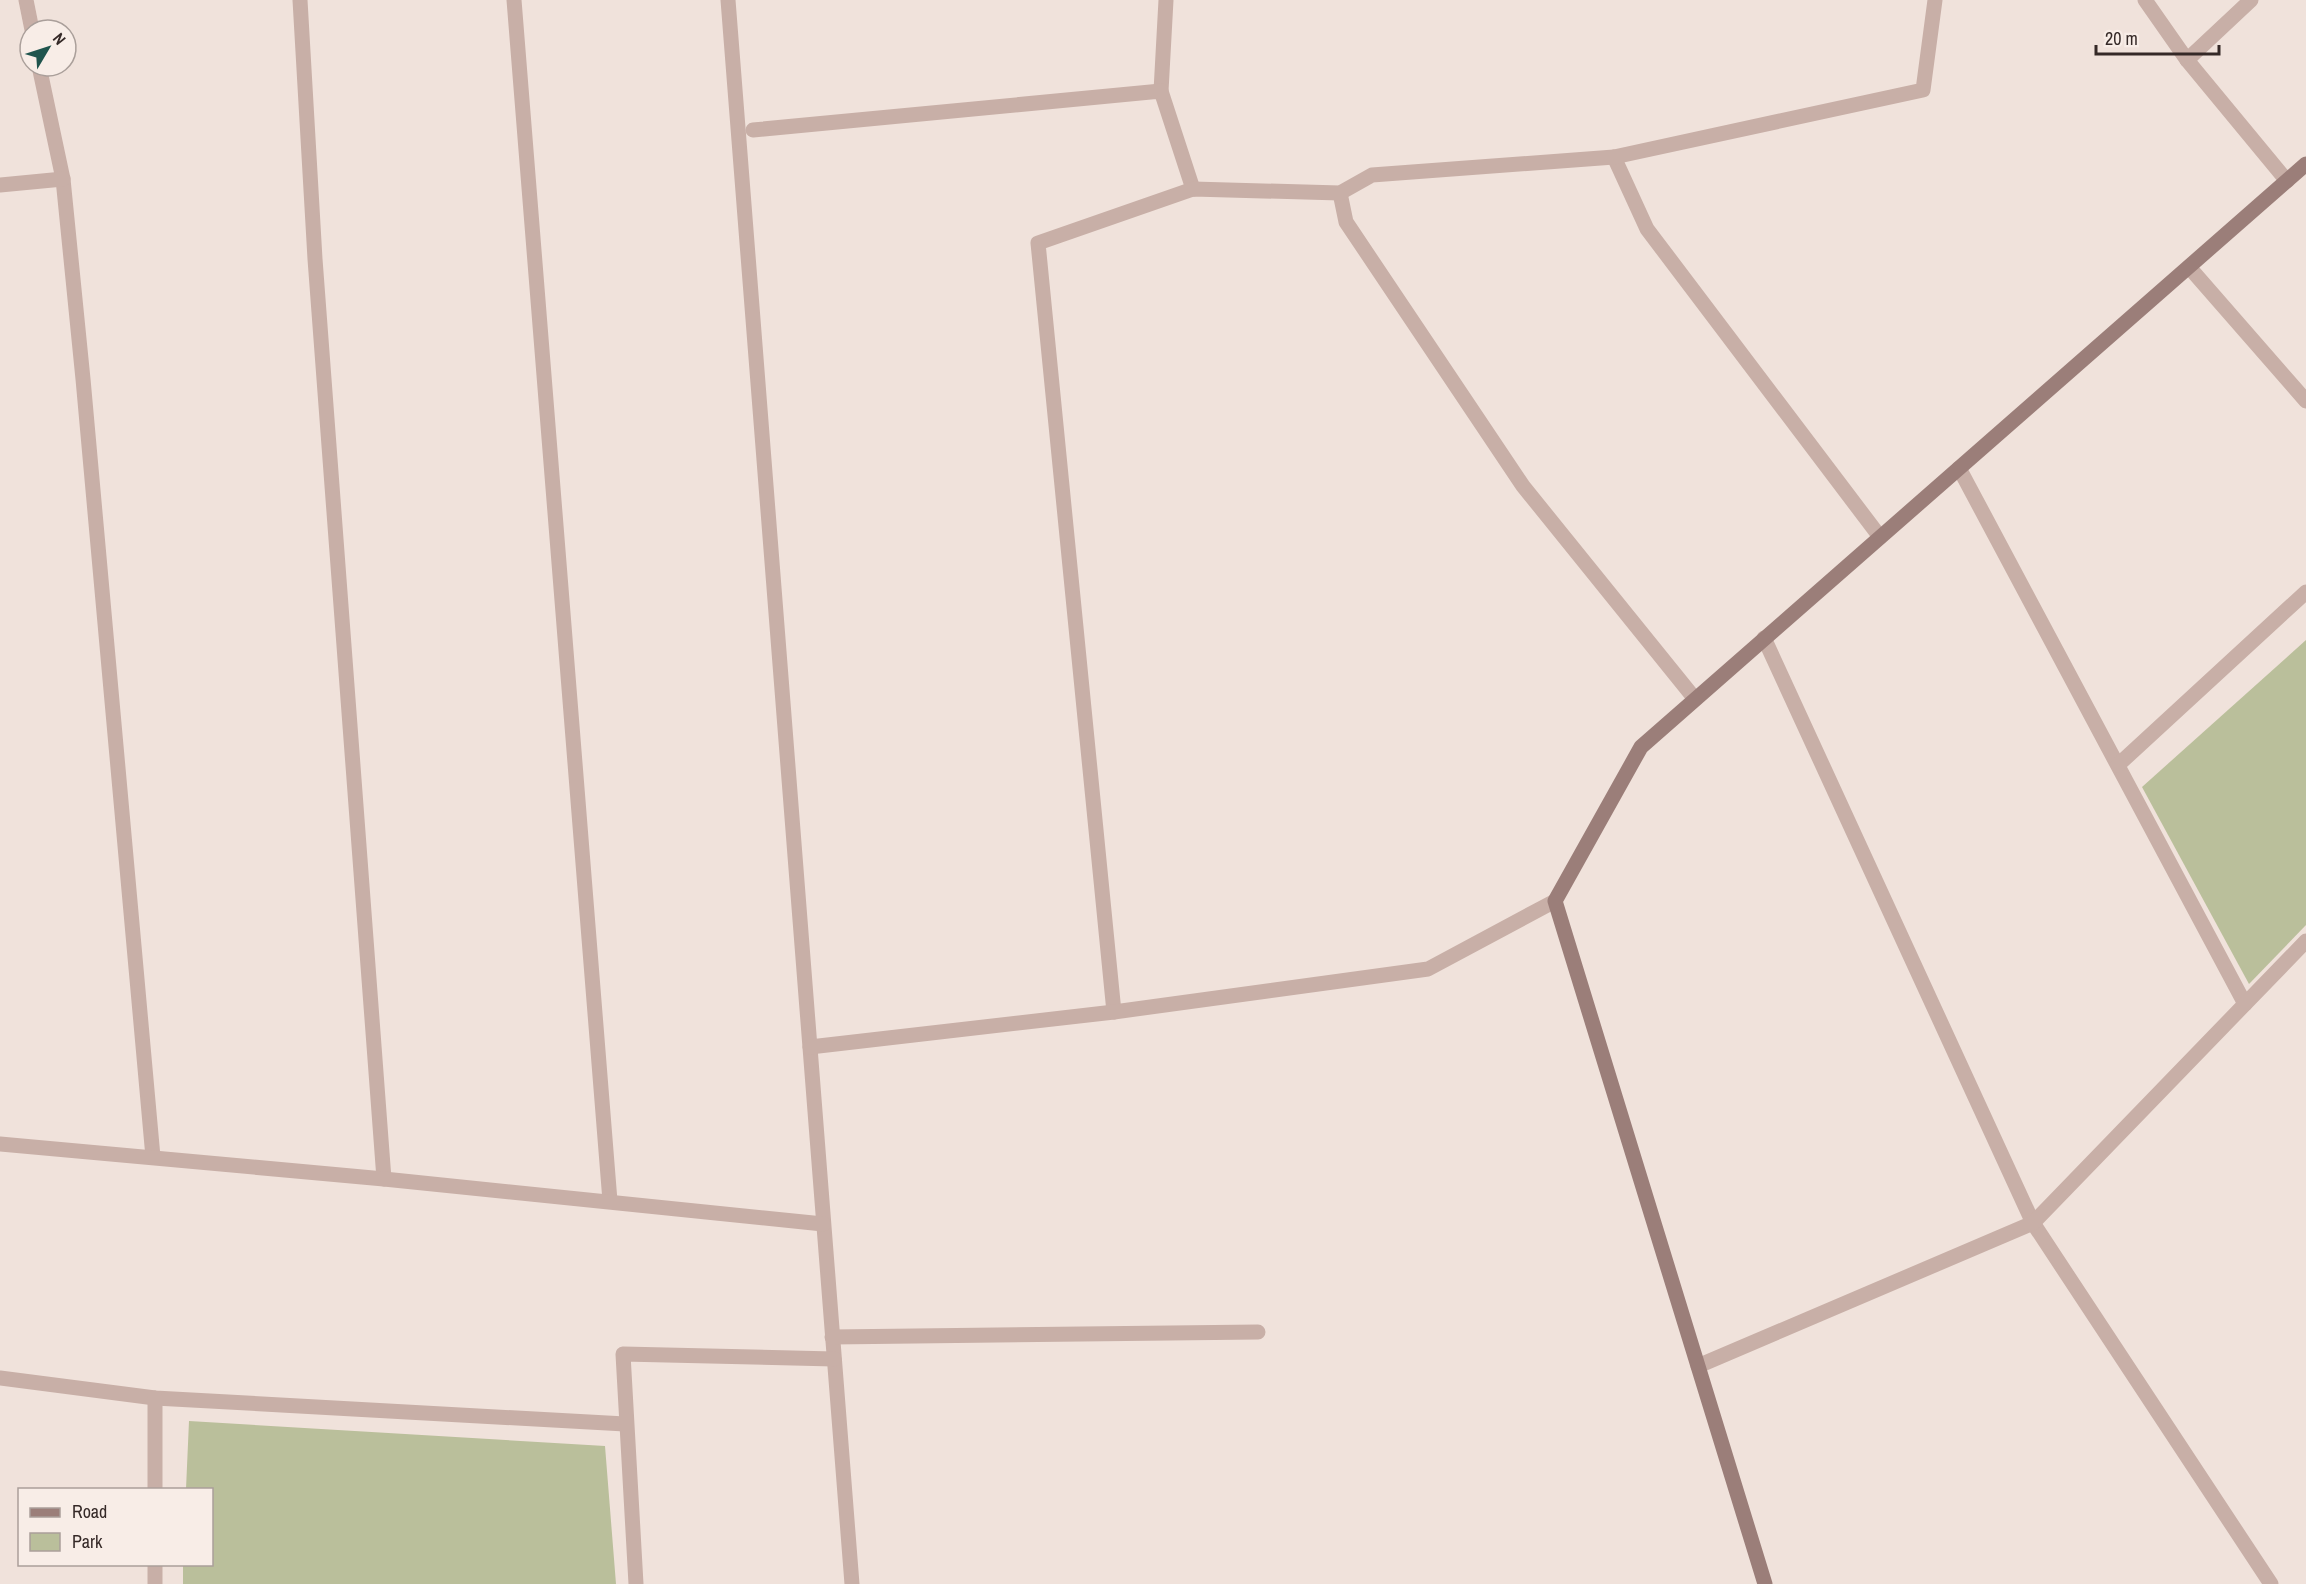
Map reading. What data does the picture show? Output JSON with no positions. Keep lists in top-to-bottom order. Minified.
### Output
{"legend":["Road","Park"],"scale_bar":"20 m","north":"top right"}
